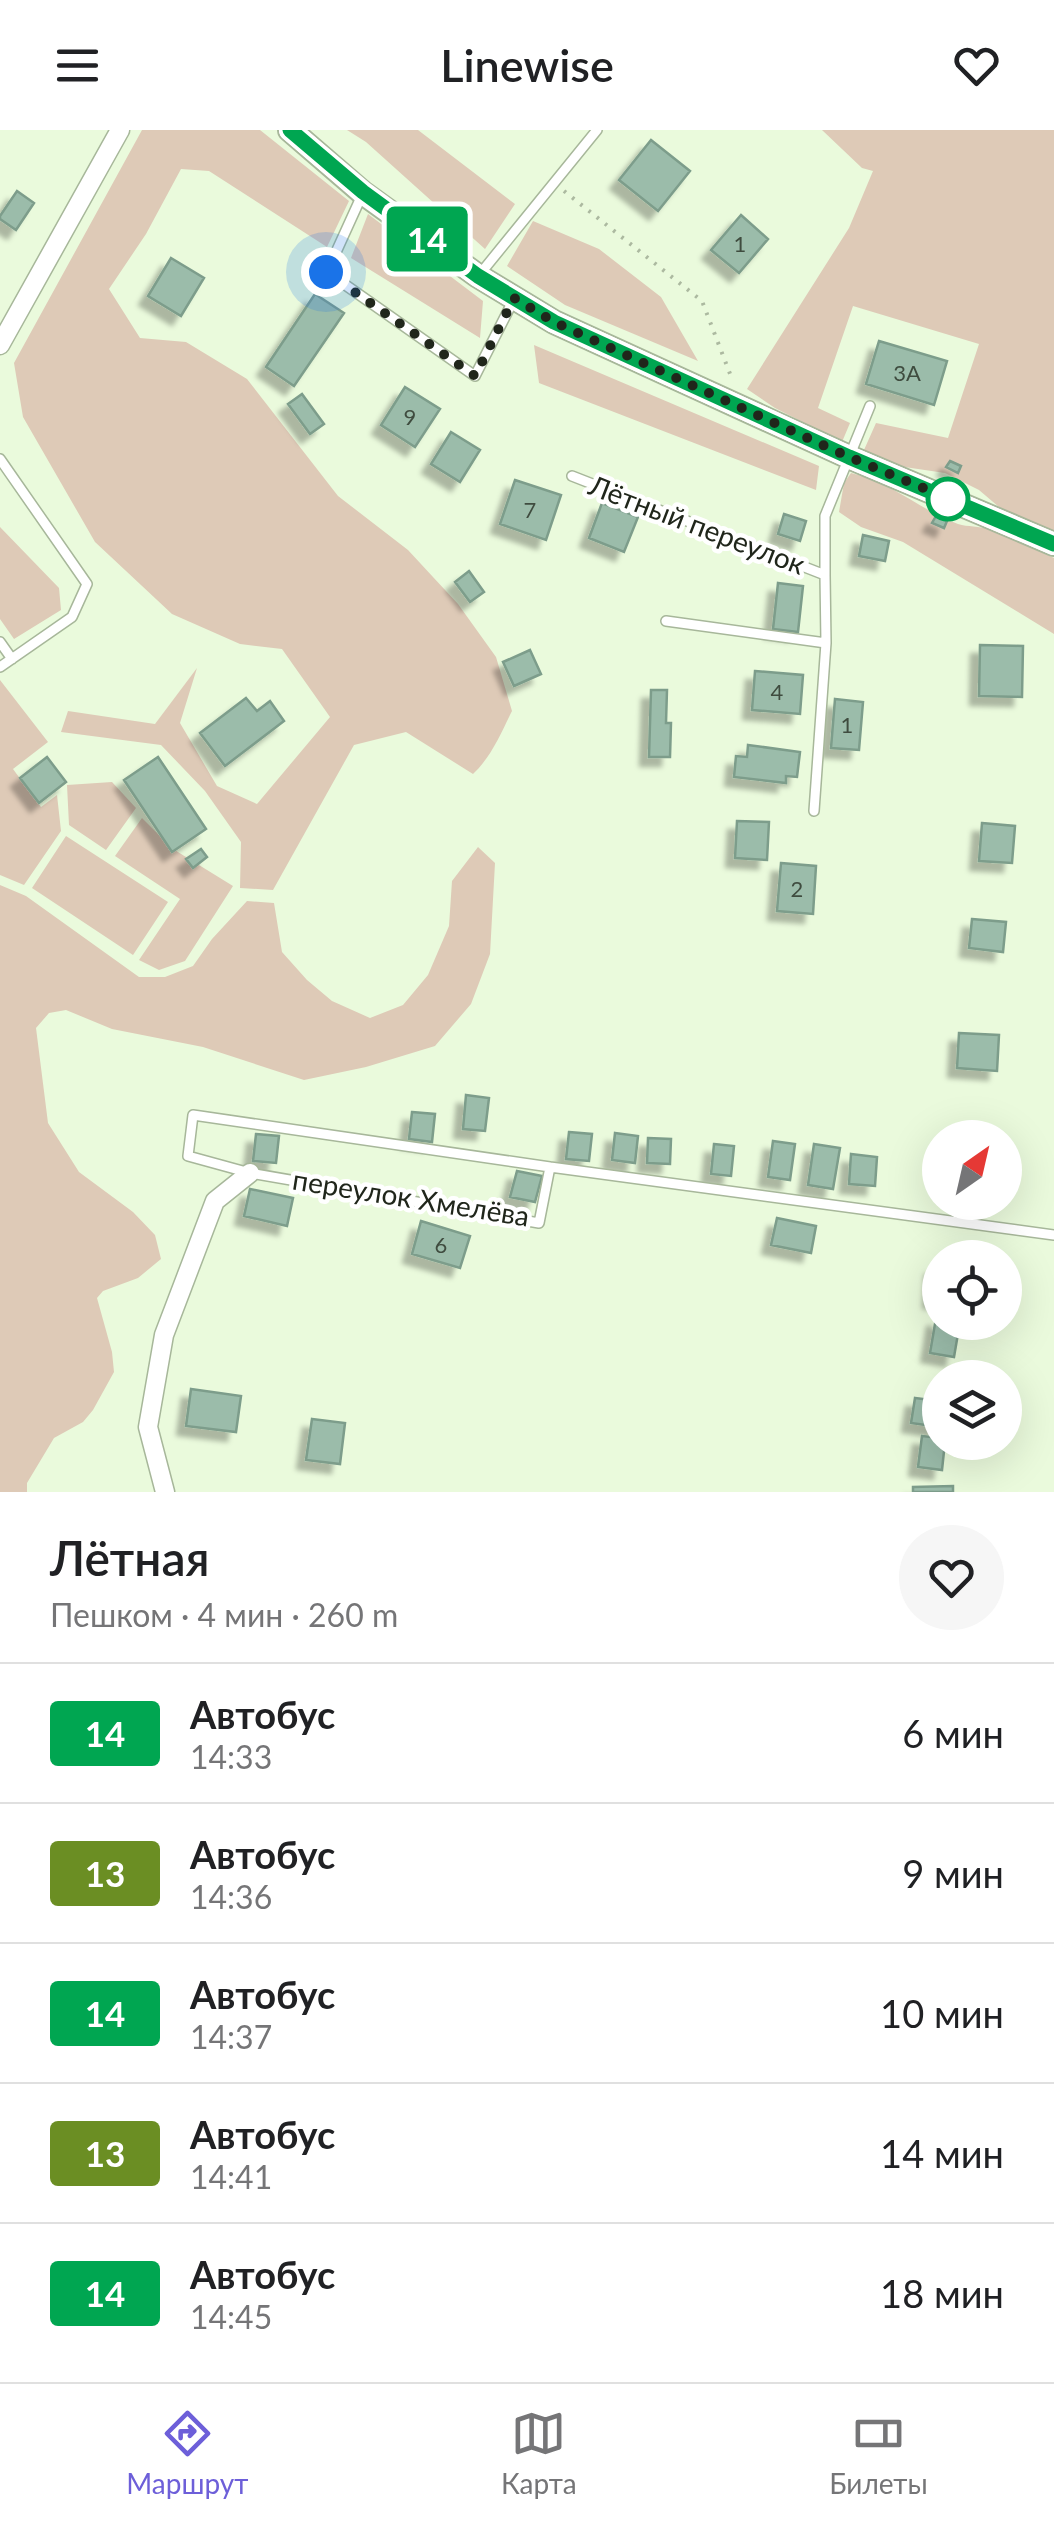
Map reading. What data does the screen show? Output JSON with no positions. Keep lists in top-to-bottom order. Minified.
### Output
{"streets":{"lane":["Лётный переулок","переулок Хмелёва"]},"lines":["bus line 14"],"house_numbers":["1","3А","9","7","4","1","2","6"],"north":"top right","page":{"header":"Linewise","on_map":"14","heading":["Лётная","Пешком · 4 мин · 260 m"],"list":[{"mark":"14","name":"Автобус","note":"14:33","value":"6 мин"},{"mark":"13","name":"Автобус","note":"14:36","value":"9 мин"},{"mark":"14","name":"Автобус","note":"14:37","value":"10 мин"},{"mark":"13","name":"Автобус","note":"14:41","value":"14 мин"},{"mark":"14","name":"Автобус","note":"14:45","value":"18 мин"}],"tabs":["Маршрут","Карта","Билеты"]}}
